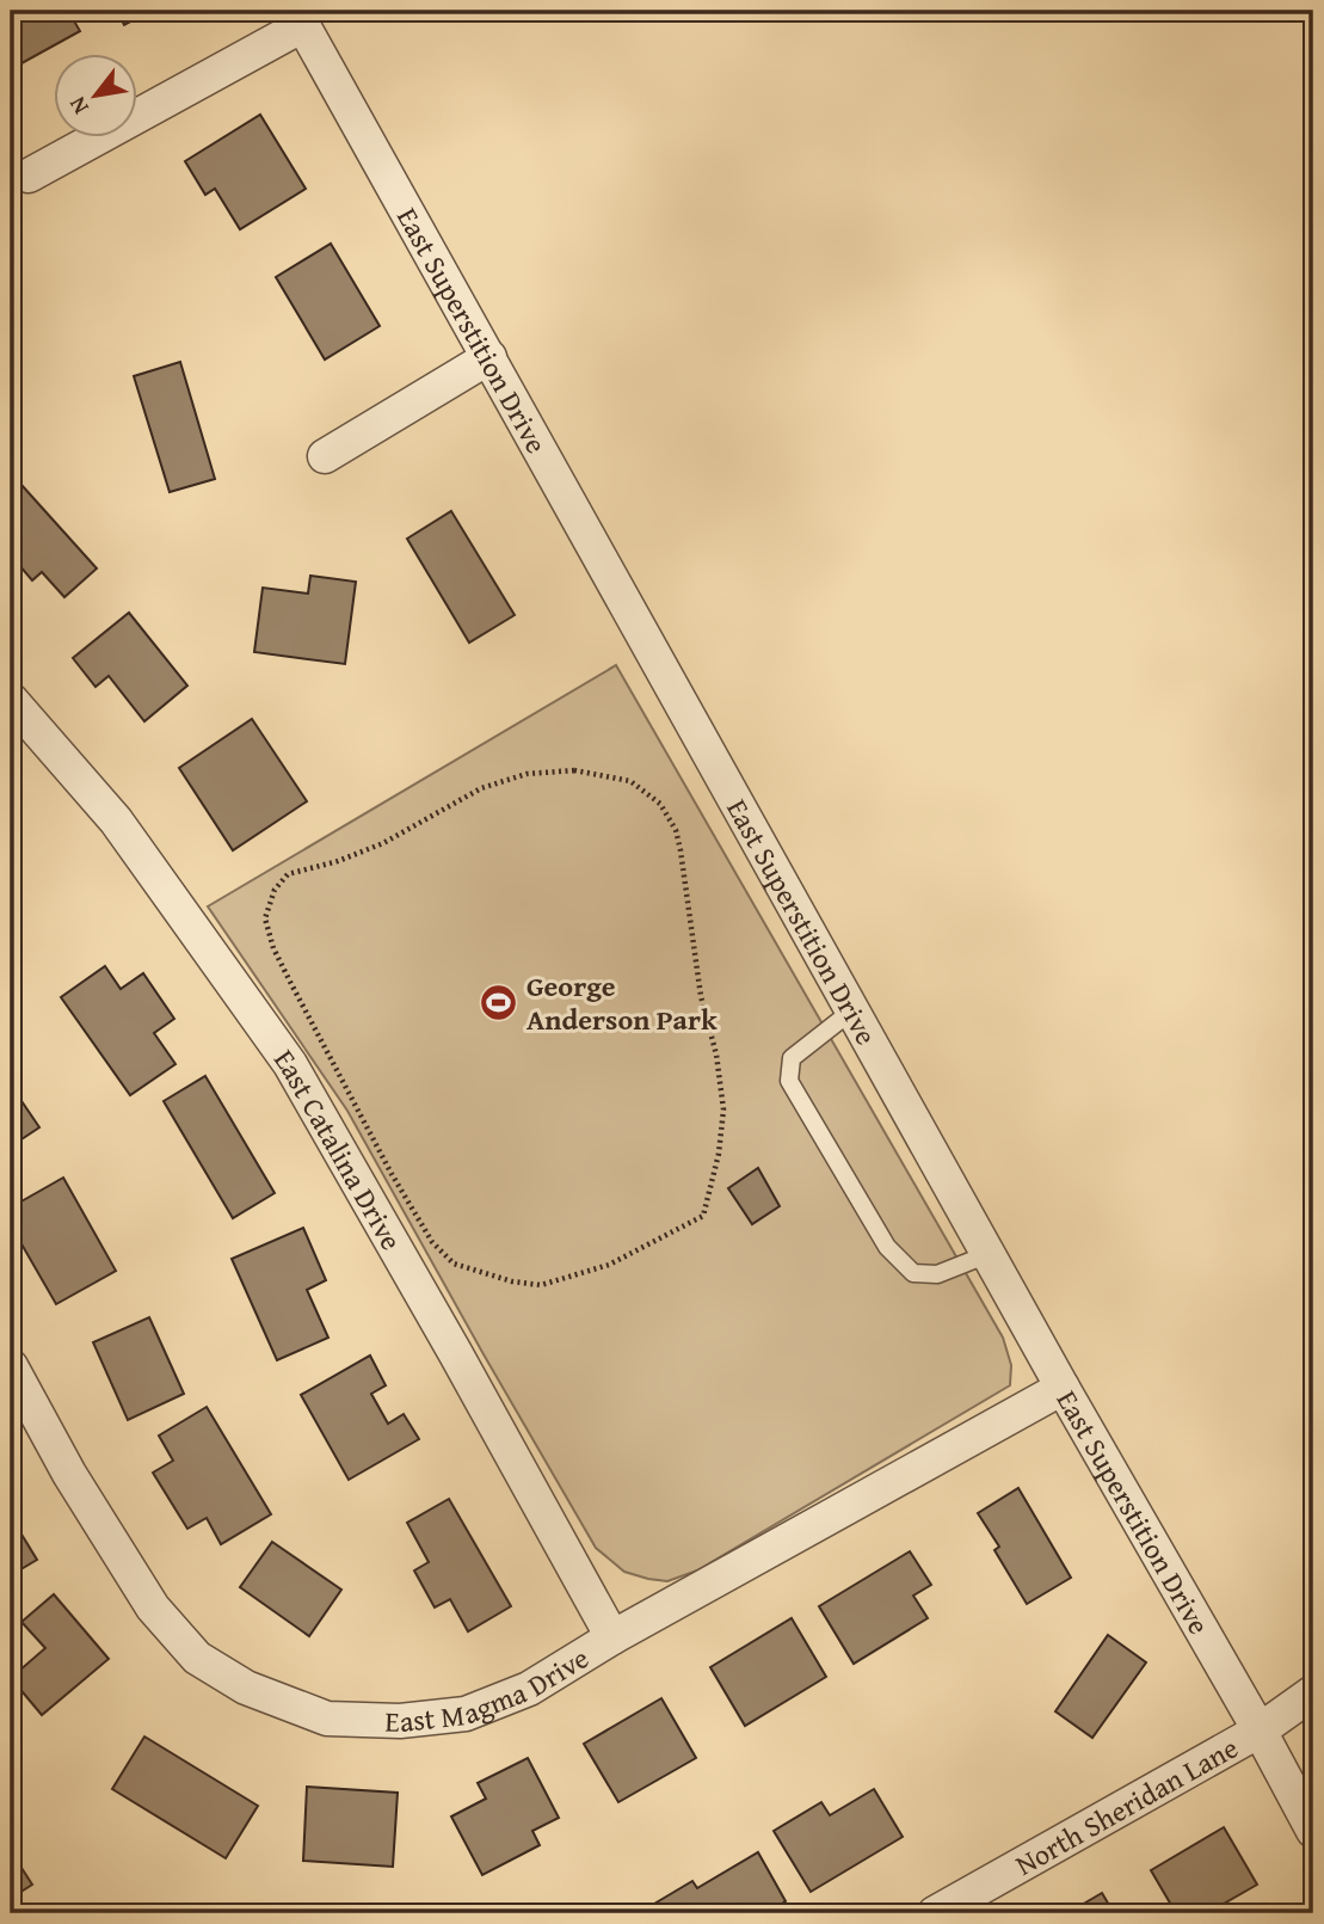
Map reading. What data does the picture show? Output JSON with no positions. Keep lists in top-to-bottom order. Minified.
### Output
{"streets":{"street":["East Superstition Drive","East Catalina Drive","East Magma Drive","North Sheridan Lane"]},"crossings":[["East Superstition Drive","East Magma Drive"],["East Superstition Drive","North Sheridan Lane"],["East Catalina Drive","East Magma Drive"]],"places":{"sports":["George Anderson Park"]},"north":"bottom left"}
